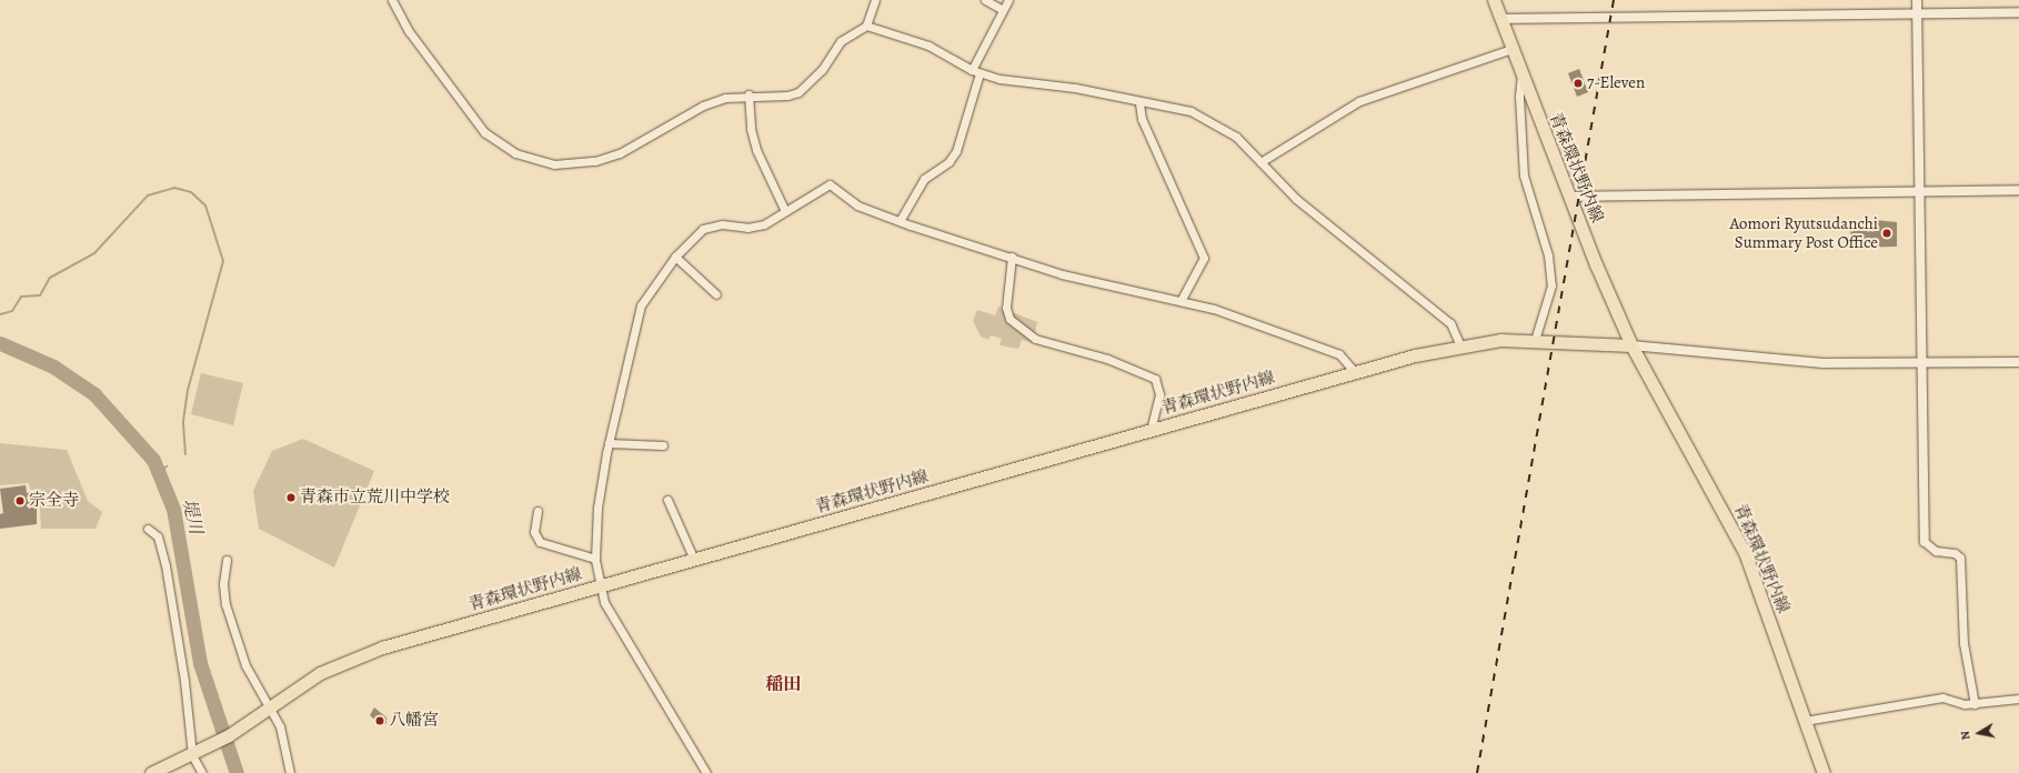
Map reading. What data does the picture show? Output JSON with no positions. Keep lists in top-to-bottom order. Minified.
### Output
{"streets":{"main road":["青森環状野内線"]},"districts":["稲田"],"water":["堤川"],"places":["7-Eleven","Aomori Ryutsudanchi Summary Post Office","青森市立荒川中学校","宗全寺","八幡宮"],"north":"left"}
